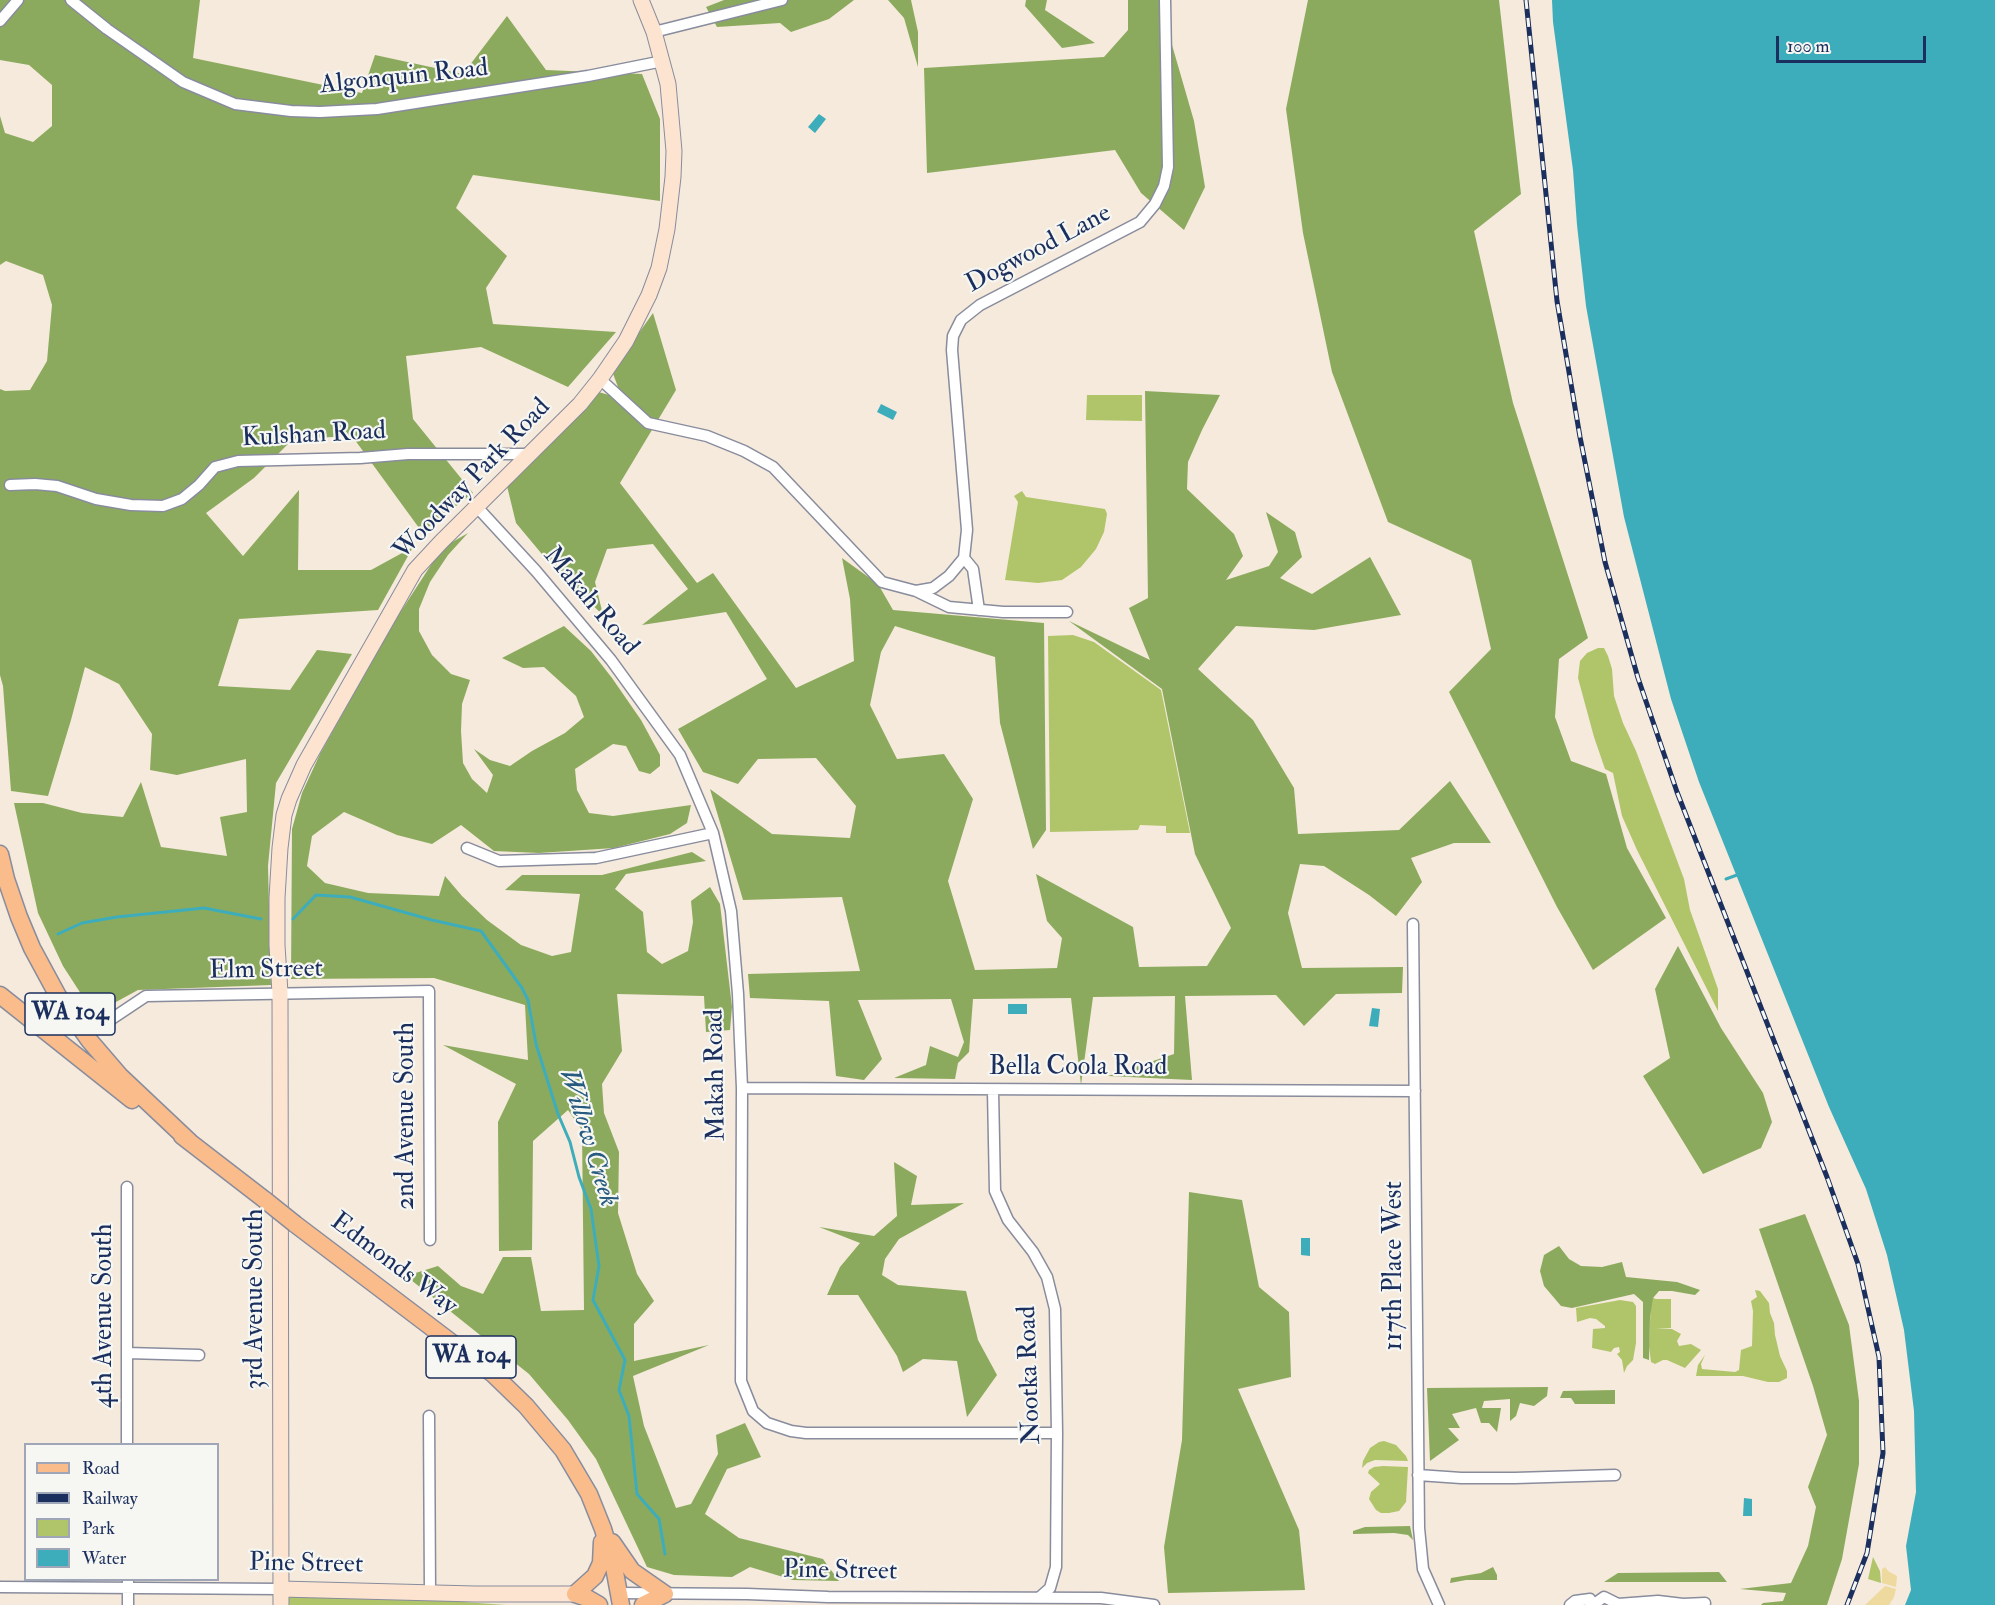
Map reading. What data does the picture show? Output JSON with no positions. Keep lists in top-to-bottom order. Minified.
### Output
{"streets":{"main road":["WA 104","Edmonds Way"],"street":["Algonquin Road","Dogwood Lane","Kulshan Road","Woodway Park Road","Makah Road","Elm Street","Bella Coola Road","2nd Avenue South","117th Place West","3rd Avenue South","4th Avenue South","Nootka Road","Pine Street"]},"crossings":[["Algonquin Road","Woodway Park Road"],["Kulshan Road","Woodway Park Road"],["Woodway Park Road","Makah Road"],["Woodway Park Road","Elm Street"],["Woodway Park Road","3rd Avenue South"],["Makah Road","Bella Coola Road"],["Makah Road","Nootka Road"],["Elm Street","2nd Avenue South"],["Elm Street","3rd Avenue South"],["Bella Coola Road","117th Place West"],["Bella Coola Road","Nootka Road"],["Edmonds Way","Pine Street"],["3rd Avenue South","Pine Street"],["Nootka Road","Pine Street"]],"water":["Willow Creek"],"legend":["Road","Railway","Park","Water"],"scale_bar":"100 m"}
